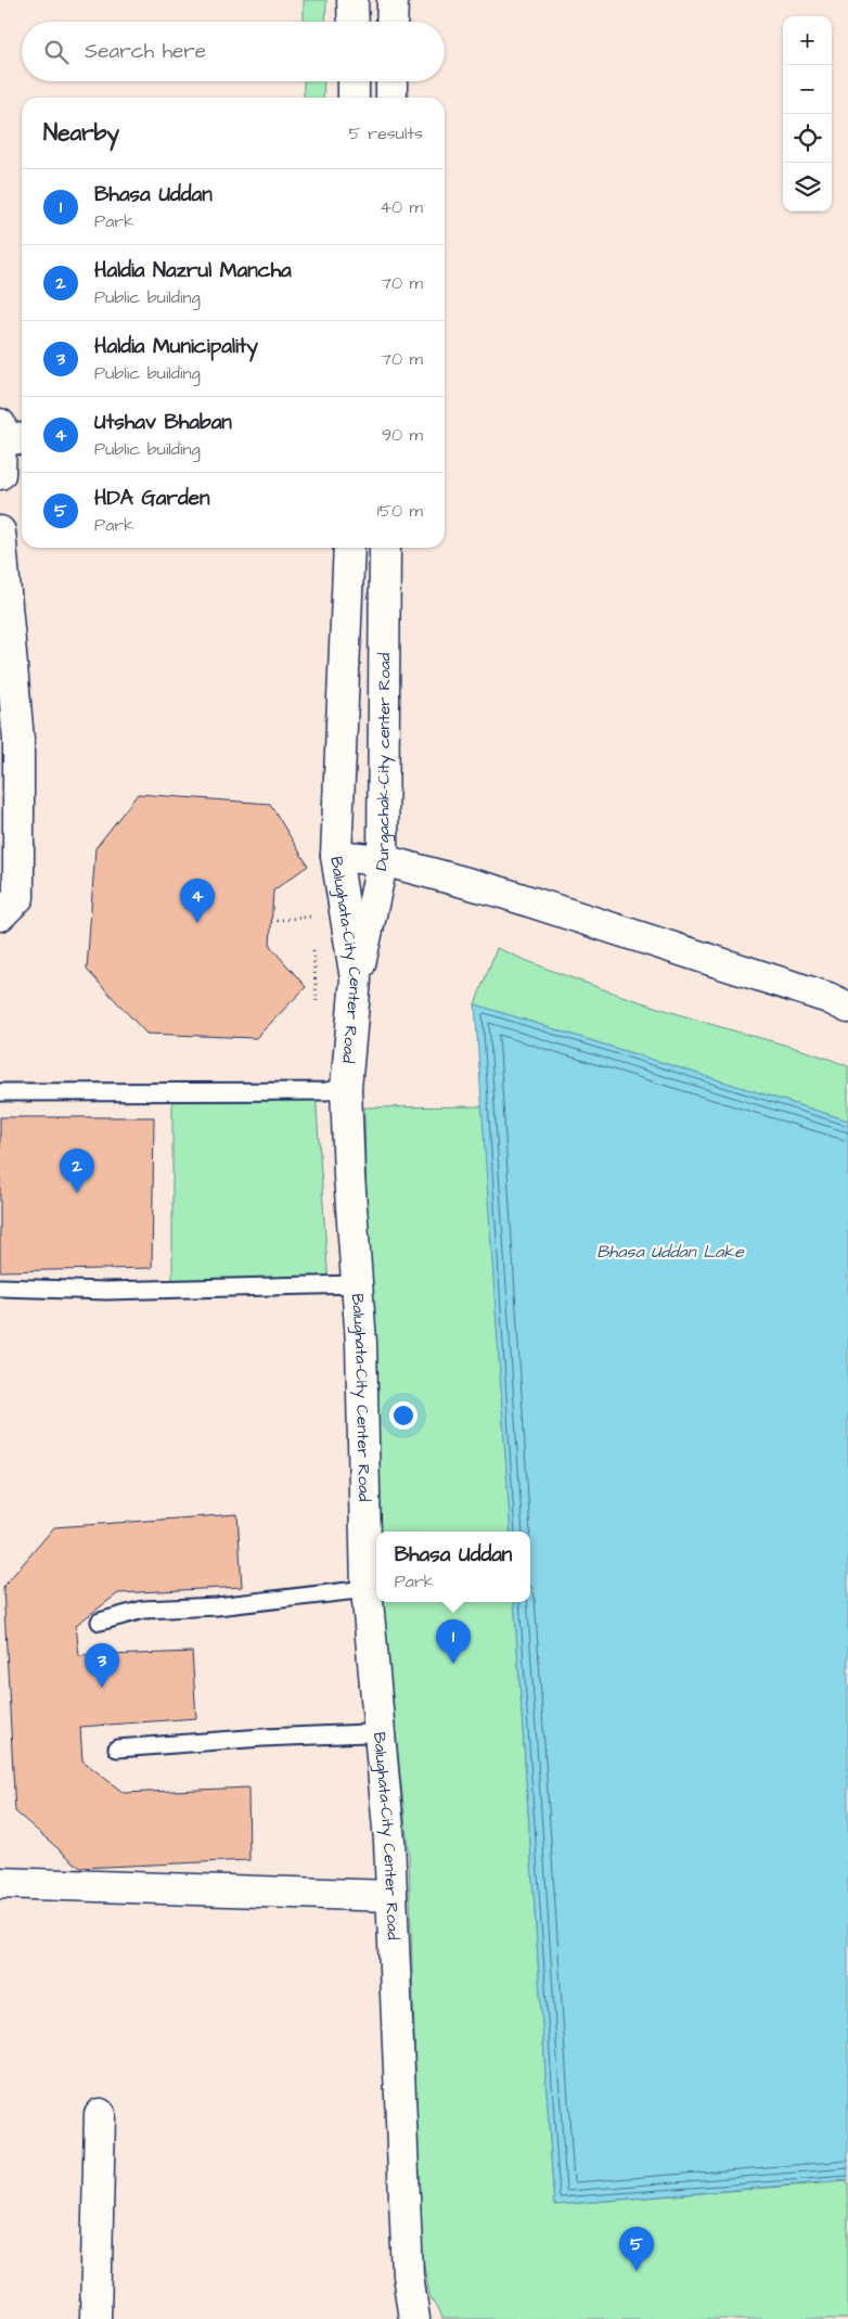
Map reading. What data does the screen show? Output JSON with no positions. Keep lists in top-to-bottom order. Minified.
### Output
{"streets":{"main road":["Durgachak-City center Road","Balughata-City Center Road"]},"crossings":[["Durgachak-City center Road","Balughata-City Center Road"]],"water":["Bhasa Uddan Lake"],"page":{"map_buttons":["+","−"],"search":"Search here","heading":["Nearby","5 results"],"list":[{"mark":"1","name":"Bhasa Uddan","note":"Park","value":"40 m"},{"mark":"2","name":"Haldia Nazrul Mancha","note":"Public building","value":"70 m"},{"mark":"3","name":"Haldia Municipality","note":"Public building","value":"70 m"},{"mark":"4","name":"Utshav Bhaban","note":"Public building","value":"90 m"},{"mark":"5","name":"HDA Garden","note":"Park","value":"150 m"}],"pins":["4","2","1","3","5"],"popup":["Bhasa Uddan","Park"]}}
